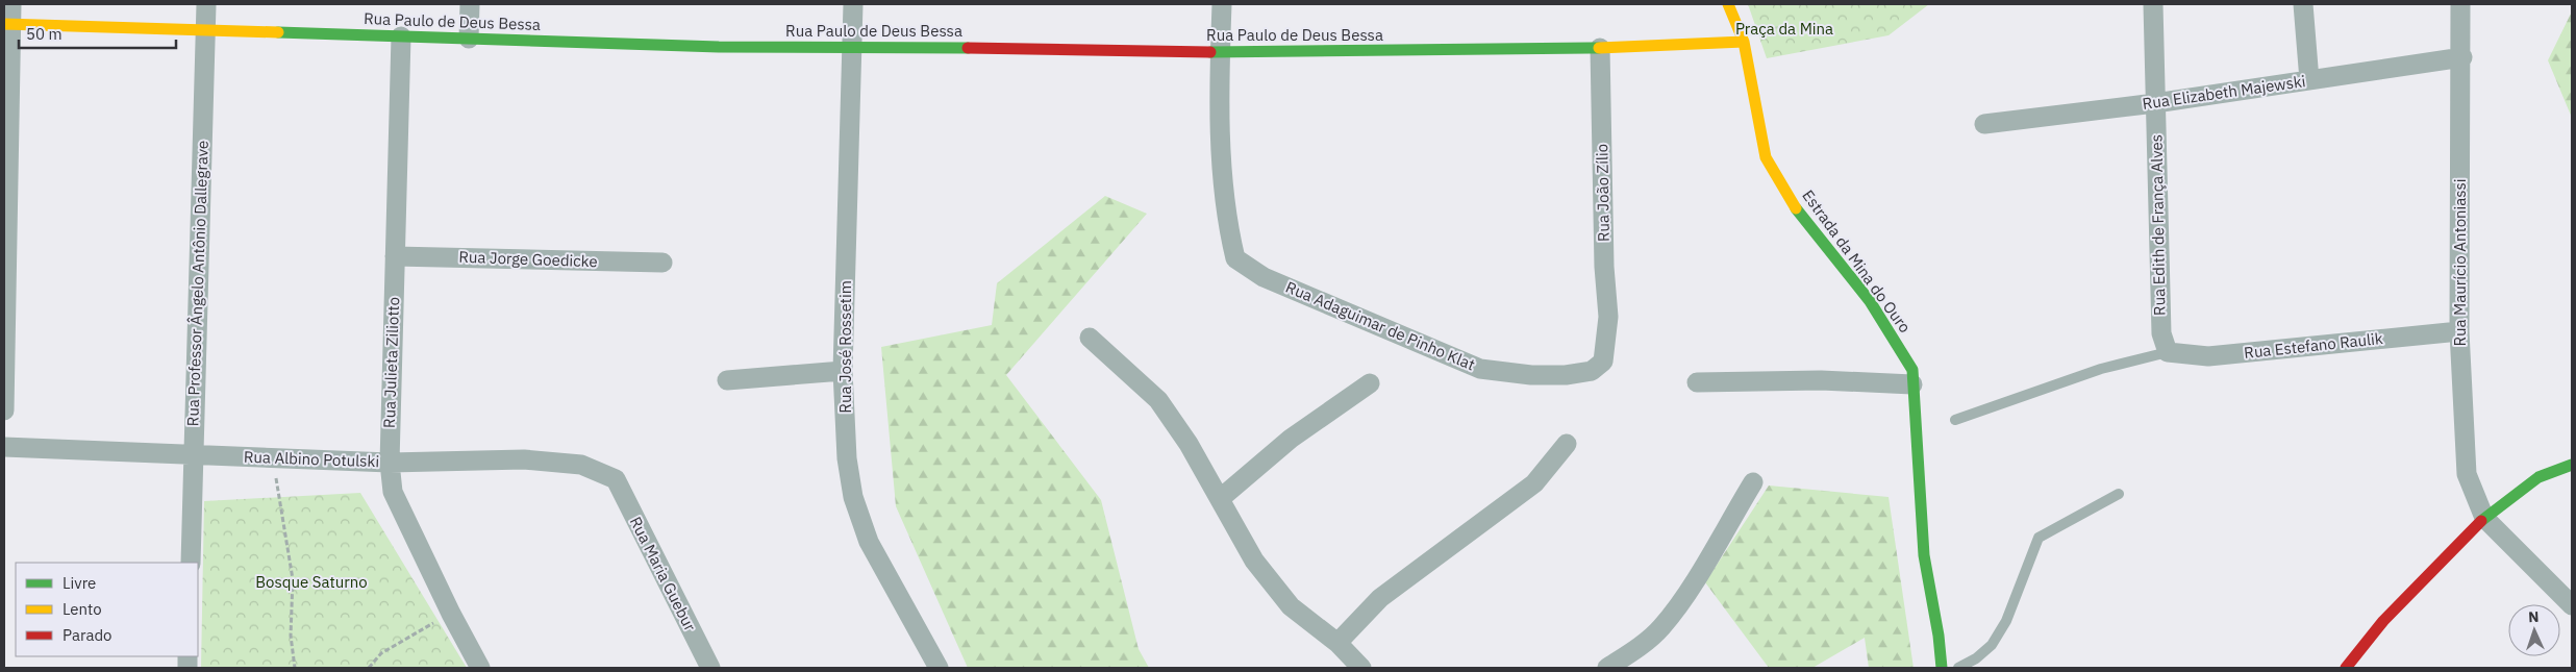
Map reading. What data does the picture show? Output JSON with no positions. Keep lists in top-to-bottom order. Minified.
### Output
{"streets":{"street":["Rua Paulo de Deus Bessa","Rua Elizabeth Majewski","Rua João Zílio","Rua Edith de França Alves","Rua Jorge Goedicke","Estrada da Mina do Ouro","Rua Maurício Antoniassi","Rua Professor Ângelo Antônio Dallegrave","Rua Adaguimar de Pinho Klat","Rua Estefano Raulik","Rua José Rossetim","Rua Julieta Ziliotto","Rua Albino Potulski","Rua Maria Guebur"]},"crossings":[["Rua Paulo de Deus Bessa","Rua João Zílio"],["Rua Paulo de Deus Bessa","Estrada da Mina do Ouro"],["Rua Paulo de Deus Bessa","Rua Professor Ângelo Antônio Dallegrave"],["Rua Paulo de Deus Bessa","Rua Adaguimar de Pinho Klat"],["Rua Paulo de Deus Bessa","Rua José Rossetim"],["Rua Paulo de Deus Bessa","Rua Julieta Ziliotto"],["Rua Elizabeth Majewski","Rua Edith de França Alves"],["Rua Elizabeth Majewski","Rua Maurício Antoniassi"],["Rua João Zílio","Rua Adaguimar de Pinho Klat"],["Rua Edith de França Alves","Rua Estefano Raulik"],["Rua Jorge Goedicke","Rua Julieta Ziliotto"],["Rua Maurício Antoniassi","Rua Estefano Raulik"],["Rua Professor Ângelo Antônio Dallegrave","Rua Albino Potulski"],["Rua Julieta Ziliotto","Rua Albino Potulski"],["Rua Albino Potulski","Rua Maria Guebur"]],"parks":["Praça da Mina","Bosque Saturno"],"legend":["Livre","Lento","Parado"],"scale_bar":"50 m","north":"top"}
